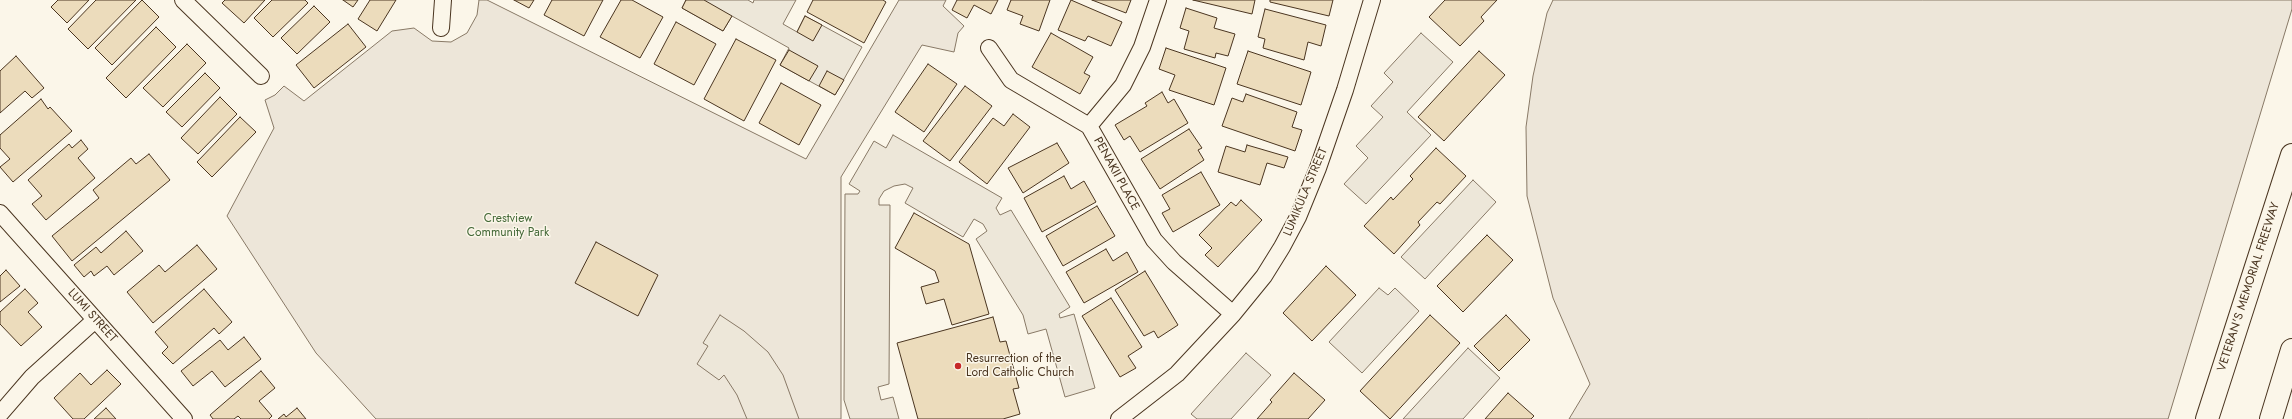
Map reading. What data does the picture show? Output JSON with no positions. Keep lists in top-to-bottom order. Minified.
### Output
{"streets":{"highway":["VETERAN'S MEMORIAL FREEWAY"],"street":["PENAKII PLACE","LUMIKULA STREET","LUMI STREET"]},"crossings":[["PENAKII PLACE","LUMIKULA STREET"]],"parks":["Crestview Community Park"],"places":["Resurrection of the Lord Catholic Church"]}
